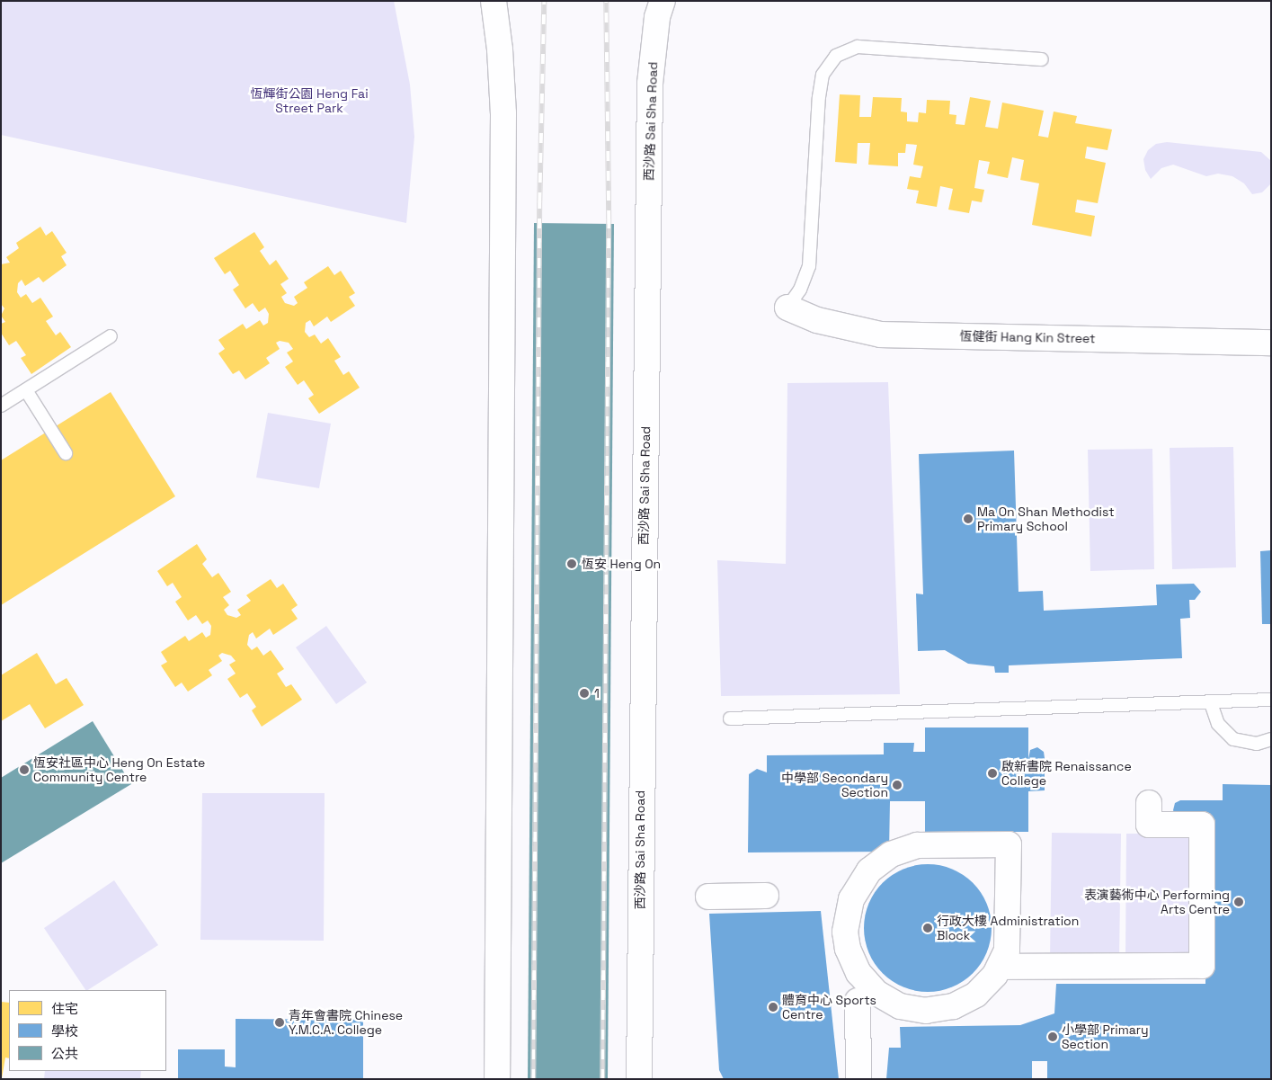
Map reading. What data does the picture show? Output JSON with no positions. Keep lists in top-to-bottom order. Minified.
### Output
{"streets":{"main road":["西沙路 Sai Sha Road","恆健街 Hang Kin Street"]},"parks":["恆輝街公園 Heng Fai Street Park"],"places":["Ma On Shan Methodist Primary School","恆安 Heng On","1","恆安社區中心 Heng On Estate Community Centre","啟新書院 Renaissance College","中學部 Secondary Section","表演藝術中心 Performing Arts Centre","行政大樓 Administration Block","體育中心 Sports Centre","青年會書院 Chinese Y.M.C.A. College","小學部 Primary Section"],"legend":["住宅","學校","公共"]}
